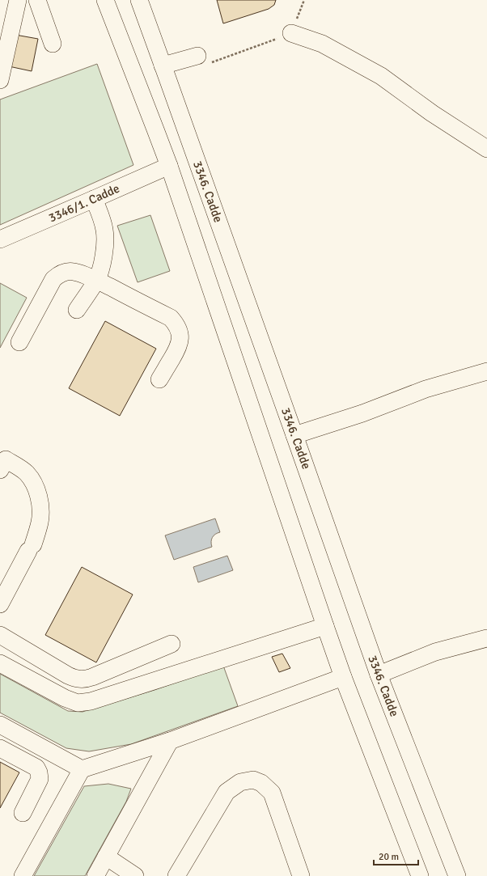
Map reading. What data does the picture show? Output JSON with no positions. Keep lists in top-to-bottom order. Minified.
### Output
{"streets":{"street":["3346. Cadde","3346/1. Cadde"]},"scale_bar":"20 m"}
